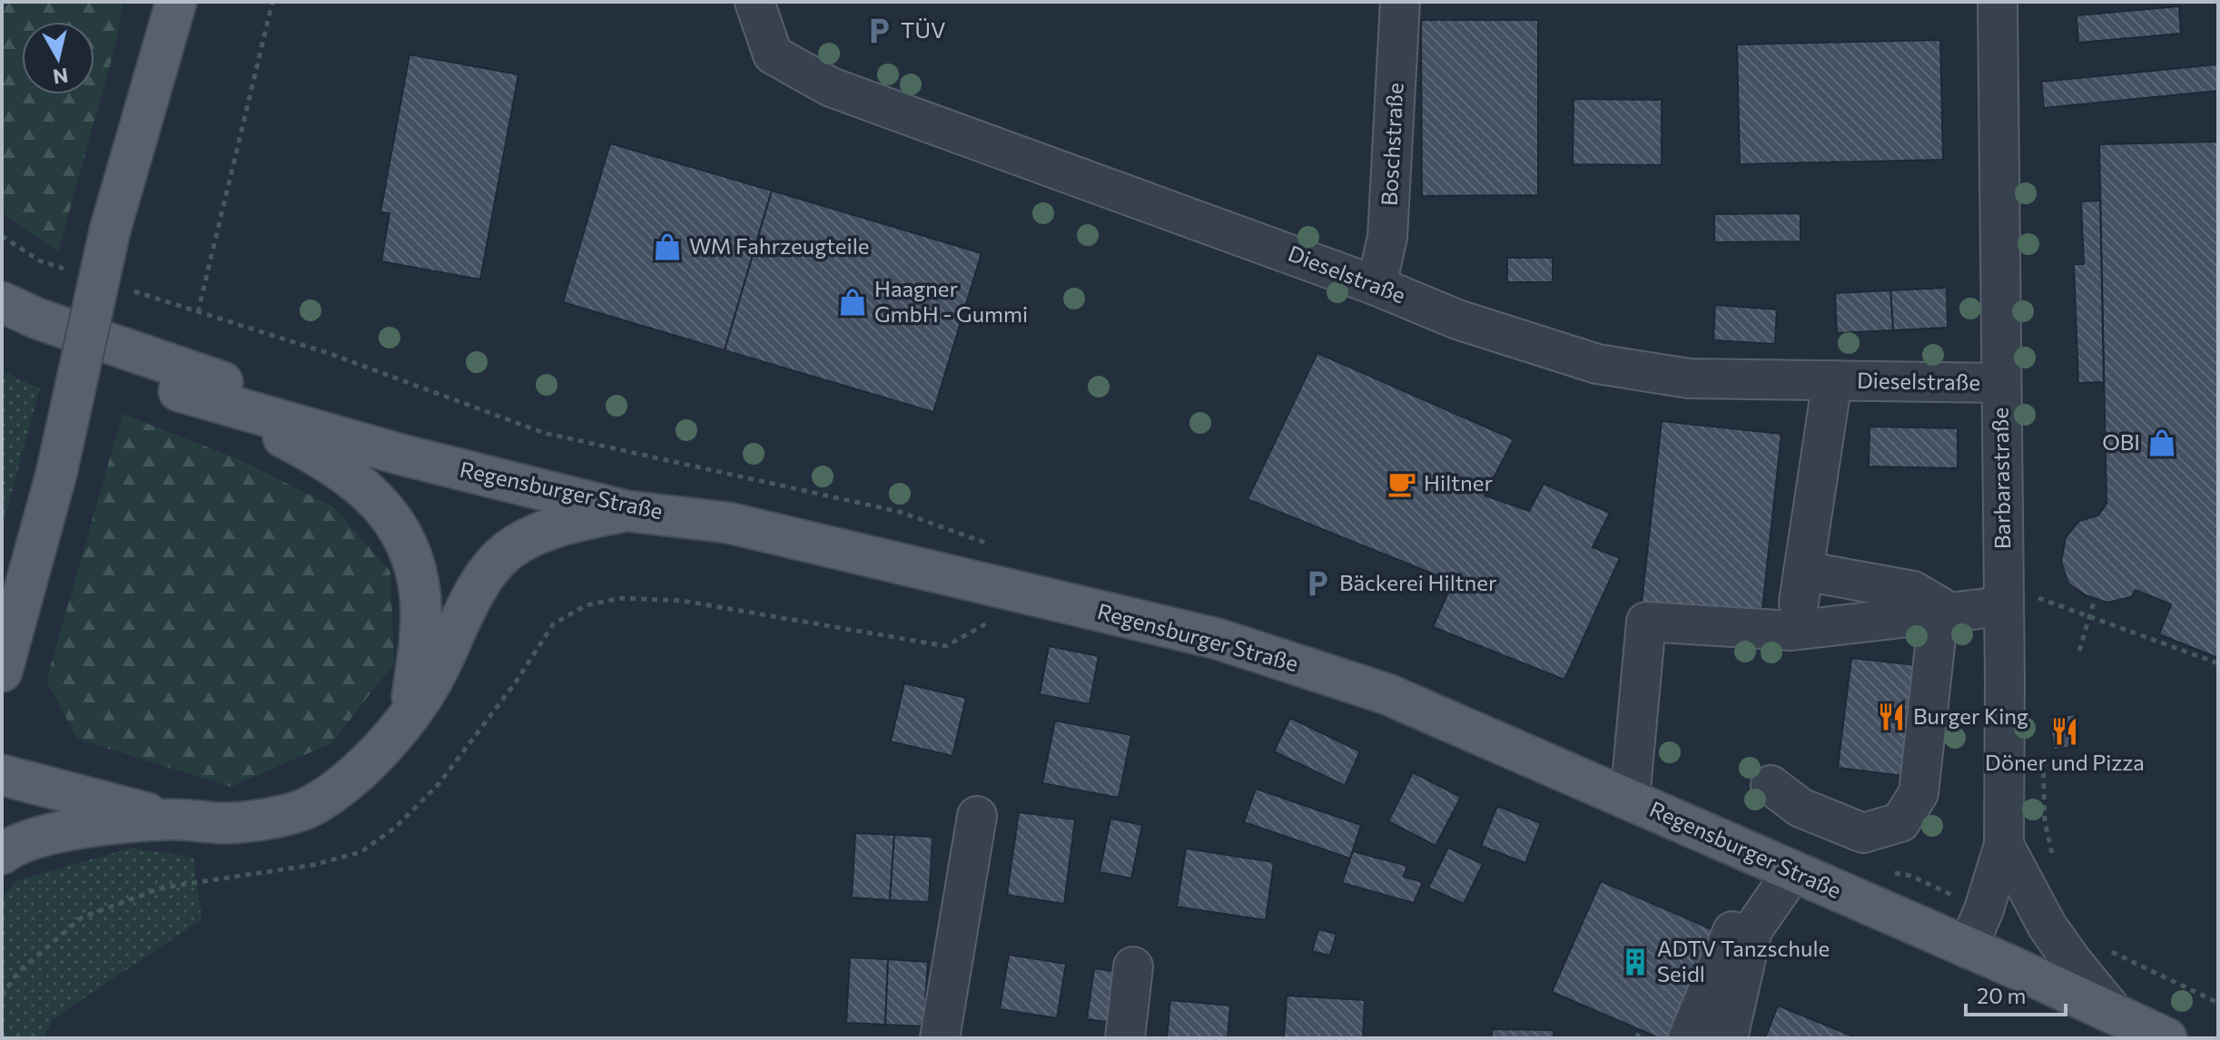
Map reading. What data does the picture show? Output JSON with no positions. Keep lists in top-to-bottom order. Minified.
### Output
{"streets":{"main road":["Regensburger Straße"],"street":["Boschstraße","Dieselstraße","Barbarastraße"]},"crossings":[["Boschstraße","Dieselstraße"],["Dieselstraße","Barbarastraße"],["Barbarastraße","Regensburger Straße"]],"places":{"parking":["TÜV","Bäckerei Hiltner"],"shop":["WM Fahrzeugteile","Haagner GmbH - Gummi","OBI"],"cafe":["Hiltner"],"restaurant":["Burger King","Döner und Pizza"],"building":["ADTV Tanzschule Seidl"]},"scale_bar":"20 m","north":"bottom"}
